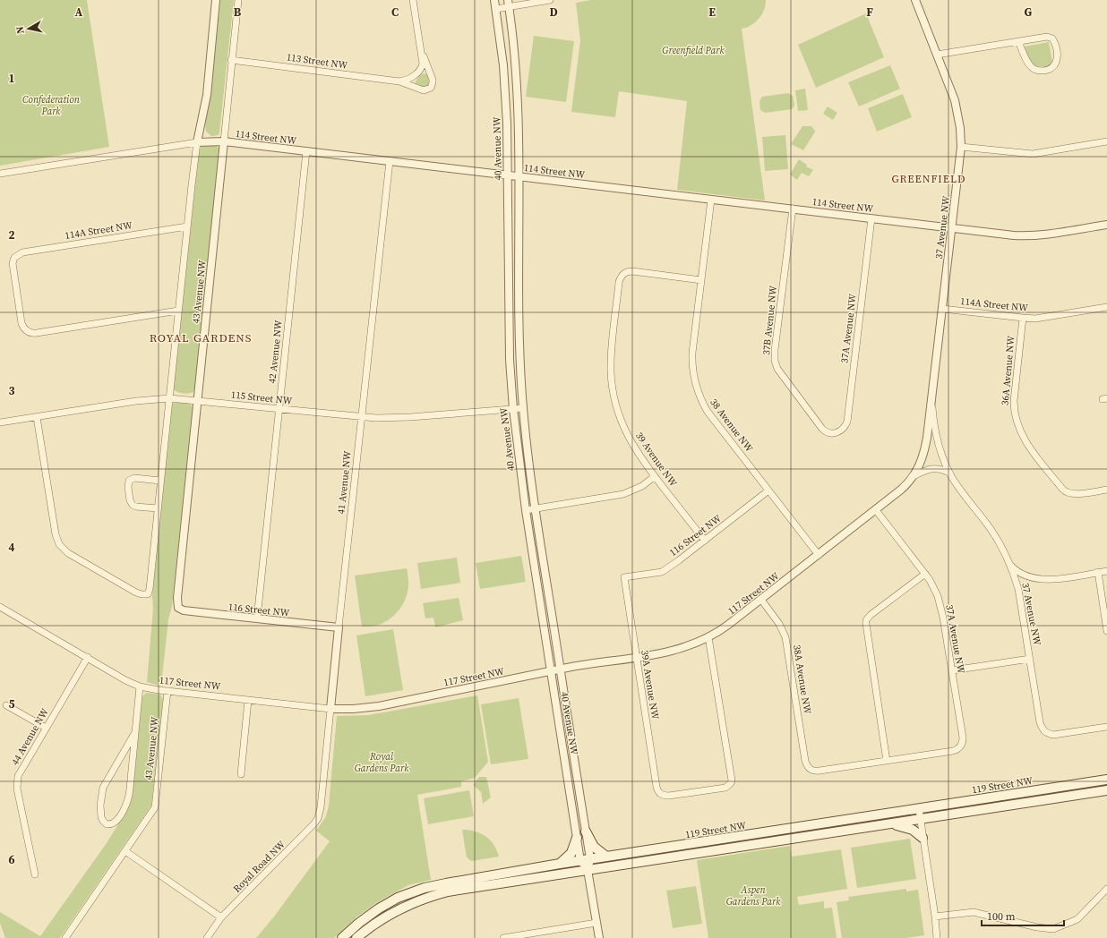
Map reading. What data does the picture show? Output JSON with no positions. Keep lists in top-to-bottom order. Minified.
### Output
{"streets":{"main road":["119 Street NW"],"street":["113 Street NW","114 Street NW","40 Avenue NW","37 Avenue NW","114A Street NW","43 Avenue NW","37B Avenue NW","37A Avenue NW","42 Avenue NW","36A Avenue NW","115 Street NW","38 Avenue NW","39 Avenue NW","41 Avenue NW","116 Street NW","117 Street NW","38A Avenue NW","39A Avenue NW","44 Avenue NW","Royal Road NW"]},"crossings":[["113 Street NW","43 Avenue NW"],["114 Street NW","40 Avenue NW"],["114 Street NW","37 Avenue NW"],["114 Street NW","43 Avenue NW"],["114 Street NW","37B Avenue NW"],["114 Street NW","37A Avenue NW"],["114 Street NW","42 Avenue NW"],["114 Street NW","38 Avenue NW"],["114 Street NW","41 Avenue NW"],["40 Avenue NW","115 Street NW"],["40 Avenue NW","117 Street NW"],["40 Avenue NW","119 Street NW"],["37 Avenue NW","114A Street NW"],["37 Avenue NW","117 Street NW"],["114A Street NW","43 Avenue NW"],["114A Street NW","36A Avenue NW"],["43 Avenue NW","115 Street NW"],["43 Avenue NW","116 Street NW"],["43 Avenue NW","117 Street NW"],["37B Avenue NW","37A Avenue NW"],["37A Avenue NW","117 Street NW"],["37A Avenue NW","38A Avenue NW"],["42 Avenue NW","115 Street NW"],["42 Avenue NW","116 Street NW"],["115 Street NW","41 Avenue NW"],["38 Avenue NW","39 Avenue NW"],["38 Avenue NW","116 Street NW"],["38 Avenue NW","117 Street NW"],["39 Avenue NW","116 Street NW"],["41 Avenue NW","116 Street NW"],["41 Avenue NW","117 Street NW"],["41 Avenue NW","Royal Road NW"],["116 Street NW","39A Avenue NW"],["117 Street NW","38A Avenue NW"],["117 Street NW","39A Avenue NW"],["117 Street NW","44 Avenue NW"]],"districts":["GREENFIELD","ROYAL GARDENS"],"parks":["Greenfield Park","Confederation Park","Royal Gardens Park","Aspen Gardens Park"],"scale_bar":"100 m","north":"left","grid":{"columns":["A","B","C","D","E","F","G"],"rows":["1","2","3","4","5","6"]}}
